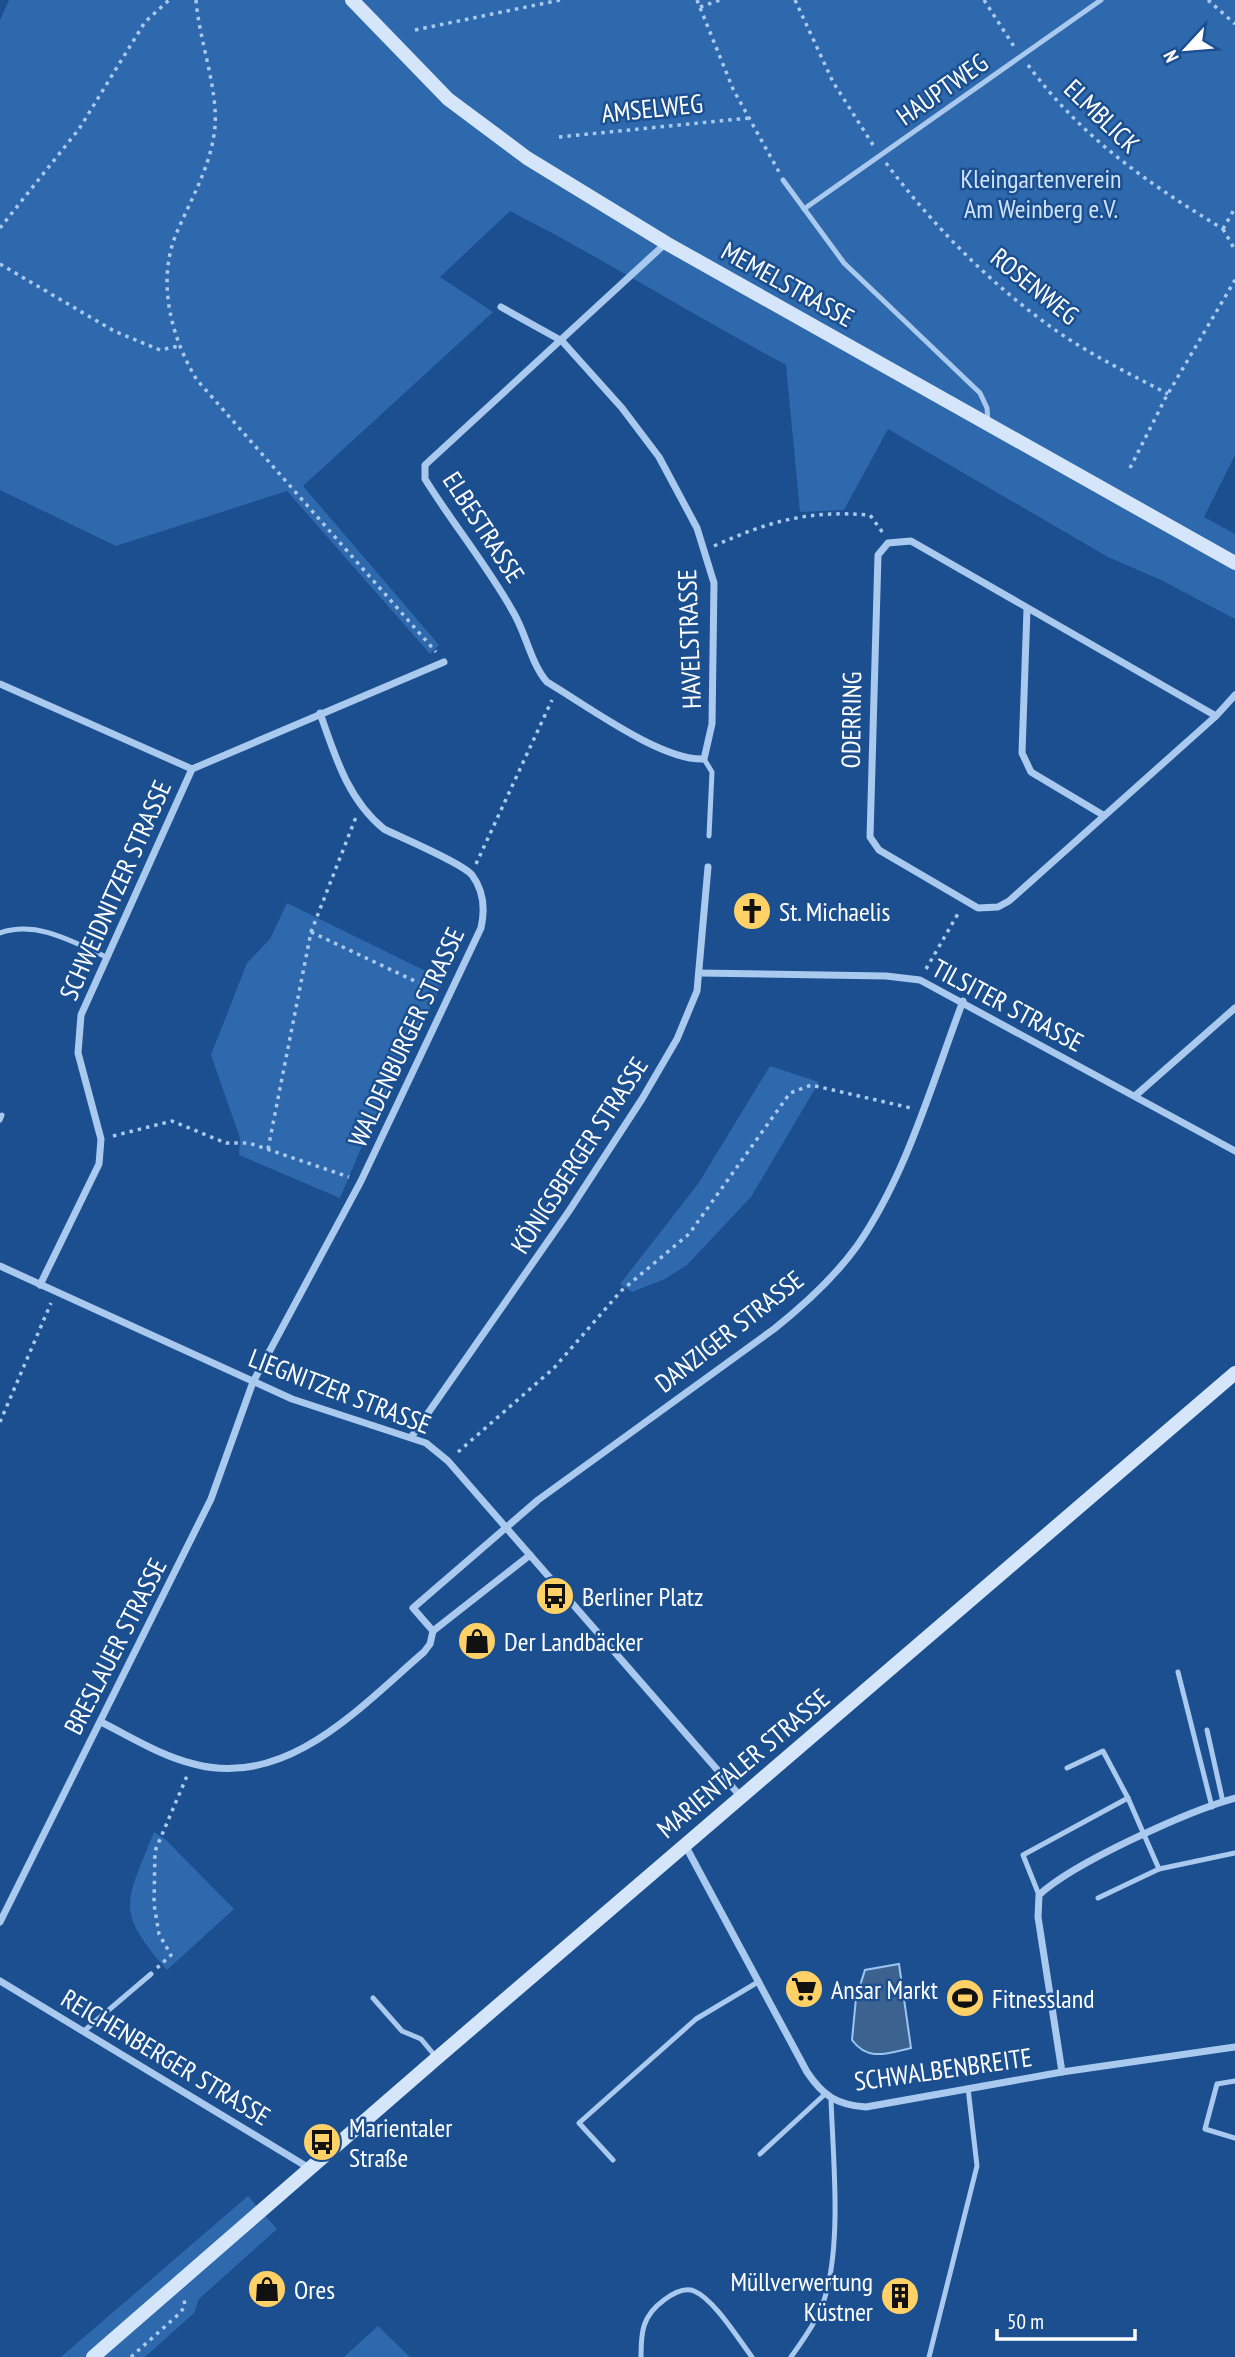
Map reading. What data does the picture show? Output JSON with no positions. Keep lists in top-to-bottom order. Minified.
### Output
{"streets":{"main road":["MEMELSTRASSE","MARIENTALER STRASSE"],"street":["ELBESTRASSE","HAVELSTRASSE","ODERRING","SCHWEIDNITZER STRASSE","TILSITER STRASSE","WALDENBURGER STRASSE","KÖNIGSBERGER STRASSE","DANZIGER STRASSE","LIEGNITZER STRASSE","BRESLAUER STRASSE","REICHENBERGER STRASSE","SCHWALBENBREITE"],"lane":["HAUPTWEG"],"path":["AMSELWEG","ELMBLICK","ROSENWEG"]},"crossings":[["HAUPTWEG","ELMBLICK"],["HAUPTWEG","ROSENWEG"],["MEMELSTRASSE","ELBESTRASSE"],["ELBESTRASSE","HAVELSTRASSE"],["SCHWEIDNITZER STRASSE","LIEGNITZER STRASSE"],["TILSITER STRASSE","KÖNIGSBERGER STRASSE"],["TILSITER STRASSE","DANZIGER STRASSE"],["WALDENBURGER STRASSE","LIEGNITZER STRASSE"],["WALDENBURGER STRASSE","BRESLAUER STRASSE"],["KÖNIGSBERGER STRASSE","LIEGNITZER STRASSE"],["DANZIGER STRASSE","LIEGNITZER STRASSE"],["LIEGNITZER STRASSE","BRESLAUER STRASSE"],["LIEGNITZER STRASSE","MARIENTALER STRASSE"],["MARIENTALER STRASSE","REICHENBERGER STRASSE"],["MARIENTALER STRASSE","SCHWALBENBREITE"]],"parks":["Kleingartenverein Am Weinberg e.V."],"places":{"church":["St. Michaelis"],"bus stop":["Berliner Platz","Marientaler Straße"],"shop":["Der Landbäcker","Ores"],"supermarket":["Ansar Markt"],"sports":["Fitnessland"],"building":["Müllverwertung Küstner"]},"scale_bar":"50 m","north":"bottom left"}
